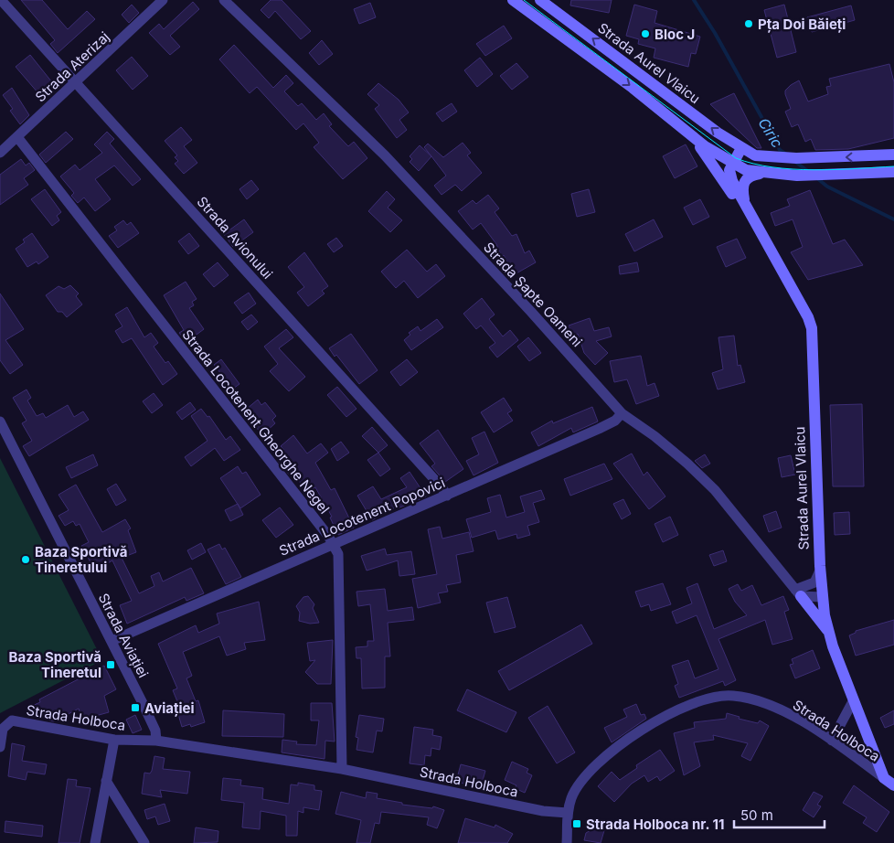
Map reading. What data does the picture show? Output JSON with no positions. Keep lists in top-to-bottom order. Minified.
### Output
{"streets":{"street":["Strada Aurel Vlaicu","Strada Aterizaj","Strada Avionului","Strada Șapte Oameni","Strada Locotenent Gheorghe Negel","Strada Locotenent Popovici","Strada Aviației","Strada Holboca"]},"crossings":[["Strada Aurel Vlaicu","Strada Holboca"],["Strada Aterizaj","Strada Avionului"],["Strada Aterizaj","Strada Locotenent Gheorghe Negel"],["Strada Avionului","Strada Locotenent Popovici"],["Strada Șapte Oameni","Strada Locotenent Popovici"],["Strada Locotenent Gheorghe Negel","Strada Locotenent Popovici"],["Strada Locotenent Gheorghe Negel","Strada Holboca"],["Strada Locotenent Popovici","Strada Aviației"],["Strada Aviației","Strada Holboca"]],"water":["Ciric"],"places":{"other":["Pța Doi Băieți","Bloc J","Baza Sportivă Tineretului"],"transit":["Baza Sportivă Tineretul","Aviației","Strada Holboca nr. 11"]},"scale_bar":"50 m"}
